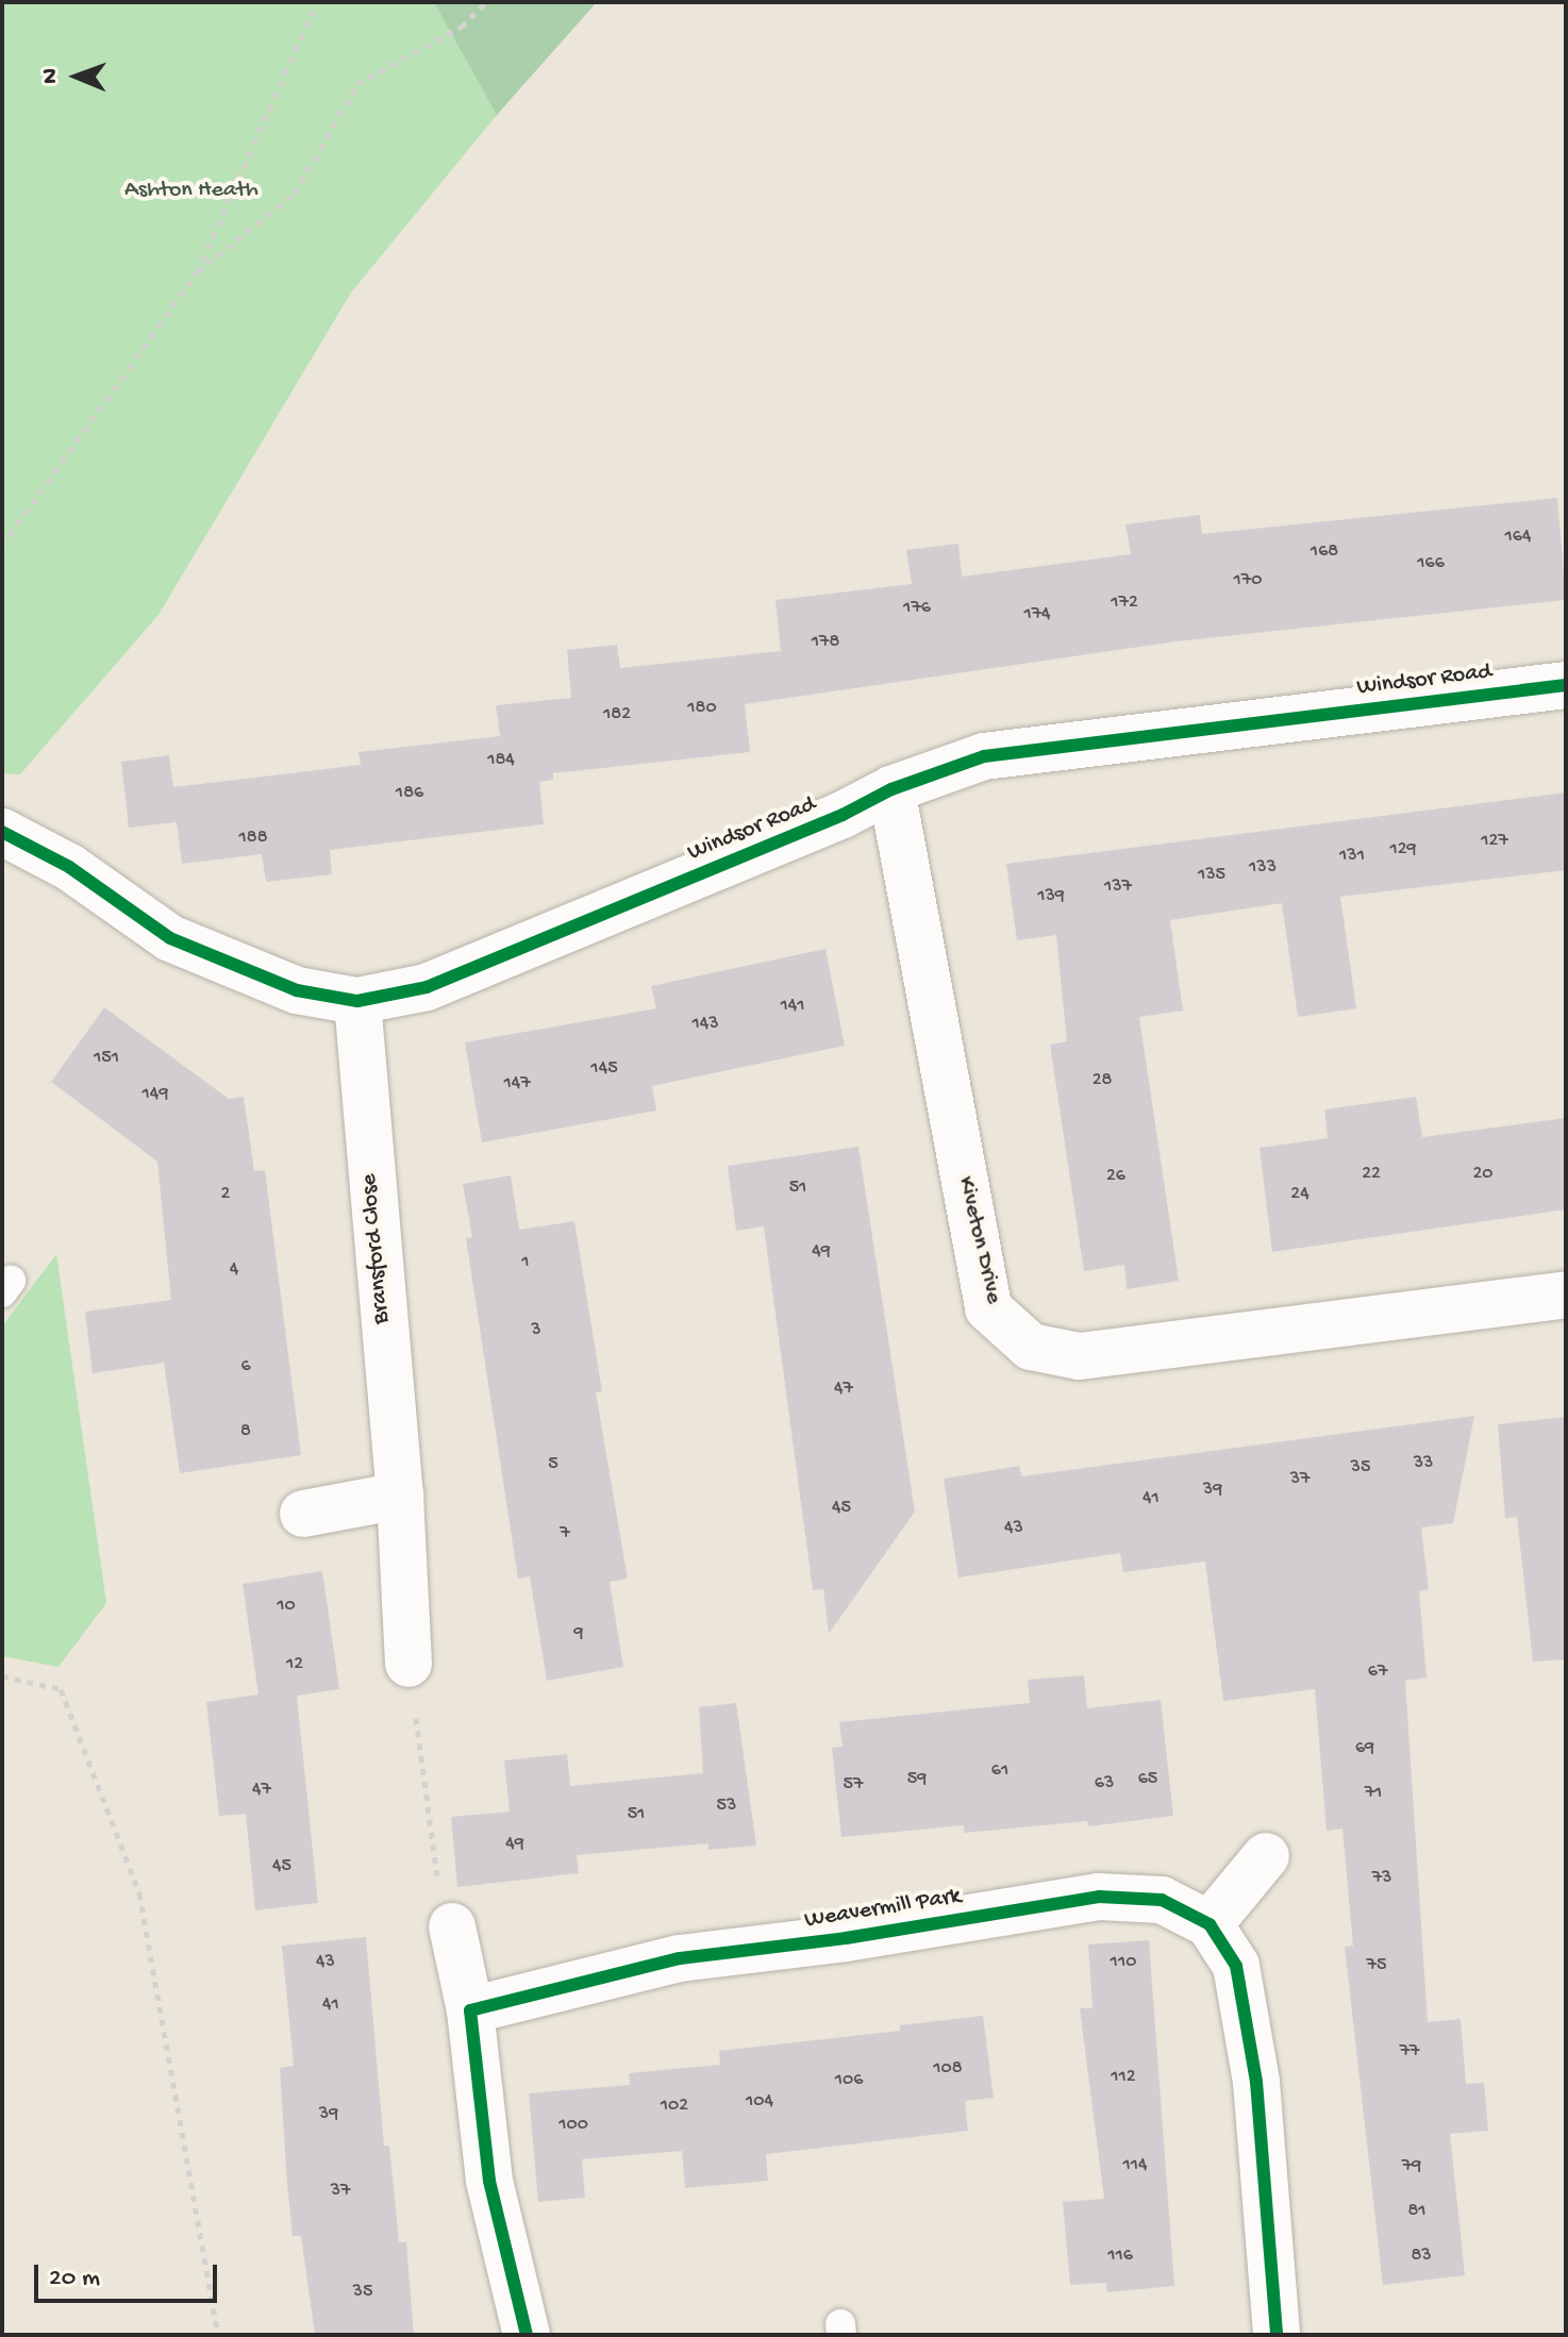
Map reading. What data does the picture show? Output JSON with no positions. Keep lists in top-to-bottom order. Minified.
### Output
{"streets":{"street":["Windsor Road","Kiveton Drive","Bransford Close","Weavermill Park"]},"crossings":[["Windsor Road","Kiveton Drive"],["Windsor Road","Bransford Close"]],"parks":["Ashton Heath"],"house_numbers":["164","168","166","170","172","176","174","178","180","182","184","186","188","127","129","131","133","135","137","139","141","143","151","145","28","147","149","22","20","26","51","2","24","49","1","4","3","6","47","8","33","5","35","37","39","41","45","43","7","10","9","12","67","69","61","59","65","63","57","47","71","53","51","49","45","73","43","110","75","41","77","108","112","106","104","102","39","100","114","79","37","81","116","83","35"],"scale_bar":"20 m","north":"left"}
